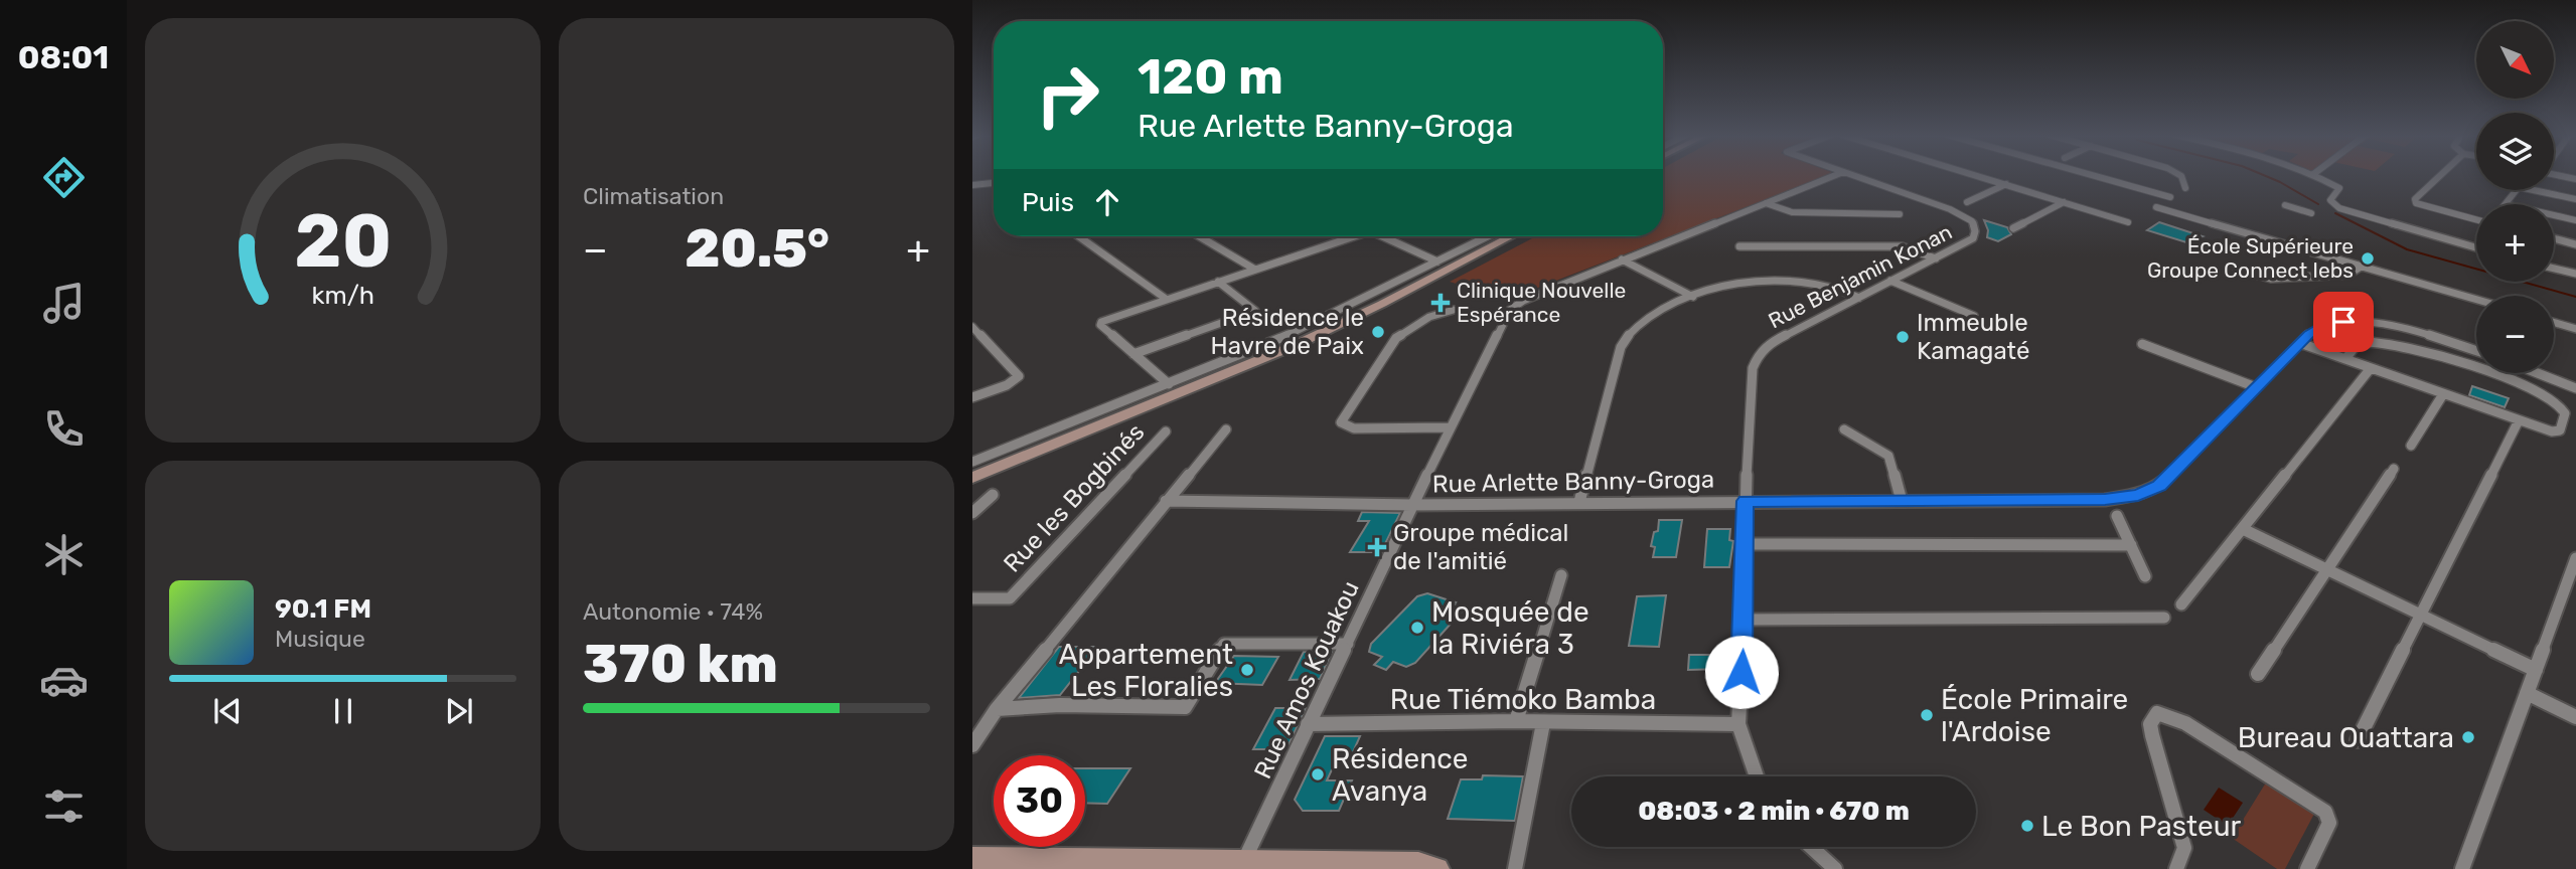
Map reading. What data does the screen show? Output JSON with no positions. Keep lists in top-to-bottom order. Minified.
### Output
{"streets":{"street":["Rue Benjamin Konan","Rue Arlette Banny-Groga","Rue les Bogbinés","Rue Amos Kouakou","Rue Tiémoko Bamba"]},"crossings":[["Rue Benjamin Konan","Rue Arlette Banny-Groga"],["Rue Arlette Banny-Groga","Rue Amos Kouakou"],["Rue Amos Kouakou","Rue Tiémoko Bamba"]],"places":{"other":["École Supérieure Groupe Connect Iebs","Résidence le Havre de Paix","Immeuble Kamagaté","Mosquée de la Riviéra 3","Appartement Les Floralies","École Primaire l'Ardoise","Bureau Ouattara","Résidence Avanya","Le Bon Pasteur"],"health":["Clinique Nouvelle Espérance","Groupe médical de l'amitié"]},"north":"bottom right","page":{"tabs":"08:01","tile":["Climatisation",["Autonomie · 74%","370 km"]],"map_buttons":["+","−"],"turn":["120 m","Rue Arlette Banny-Groga"],"then":"Puis","heat":["−","20.5°","+"],"song":["90.1 FM","Musique"],"limit":"30","trip":"08:03 · 2 min · 670 m","gauge":["20","km/h"]}}
